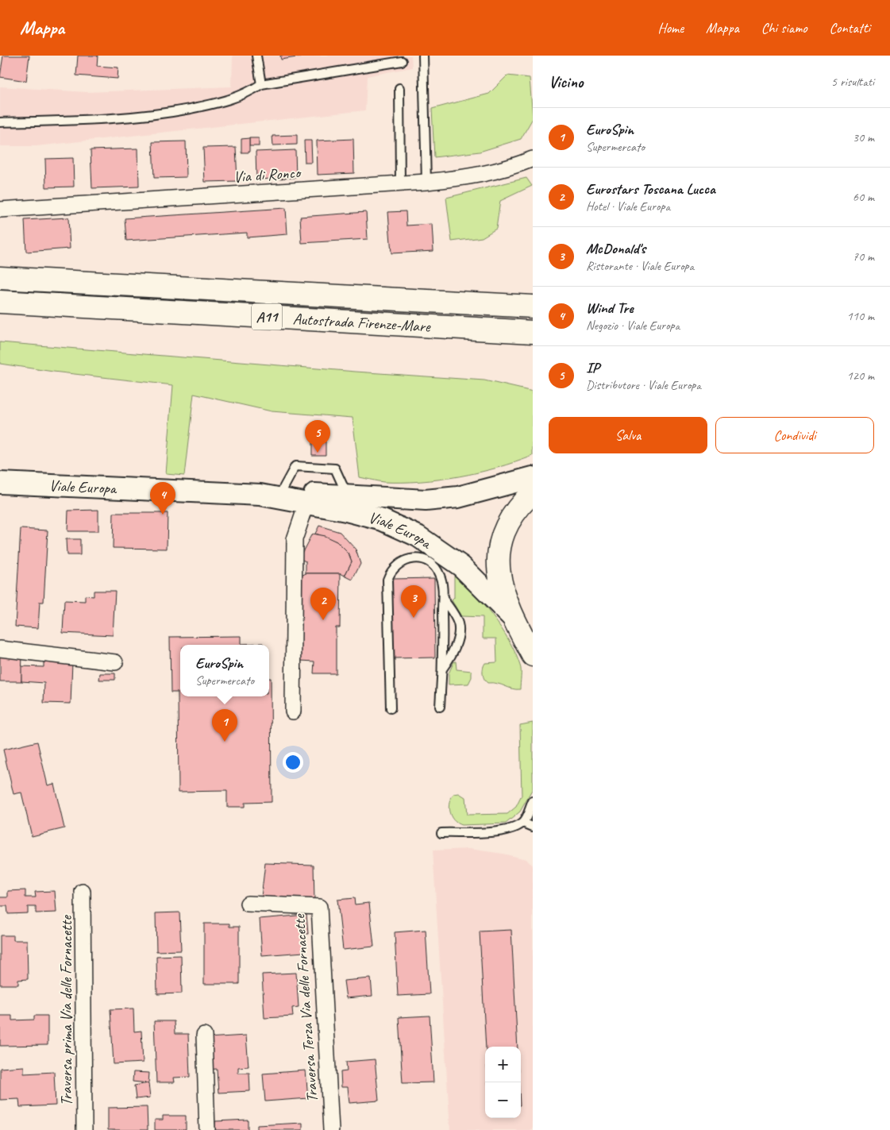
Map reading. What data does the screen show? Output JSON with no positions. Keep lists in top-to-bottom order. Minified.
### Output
{"streets":{"main road":["A11","Autostrada Firenze-Mare","Viale Europa"],"street":["Via di Ronco","Traversa Terza Via delle Fornacette","Traversa prima Via delle Fornacette"]},"page":{"header":"Mappa","nav":["Home","Mappa","Chi siamo","Contatti"],"heading":["Vicino","5 risultati"],"list":[{"mark":"1","name":"EuroSpin","note":"Supermercato","value":"30 m"},{"mark":"2","name":"Eurostars Toscana Lucca","note":"Hotel · Viale Europa","value":"60 m"},{"mark":"3","name":"McDonald's","note":"Ristorante · Viale Europa","value":"70 m"},{"mark":"4","name":"Wind Tre","note":"Negozio · Viale Europa","value":"110 m"},{"mark":"5","name":"IP","note":"Distributore · Viale Europa","value":"120 m"}],"buttons":["Salva","Condividi"],"pins":["5","4","3","2","1"],"popup":["EuroSpin","Supermercato"],"map_buttons":["+","−"]}}
